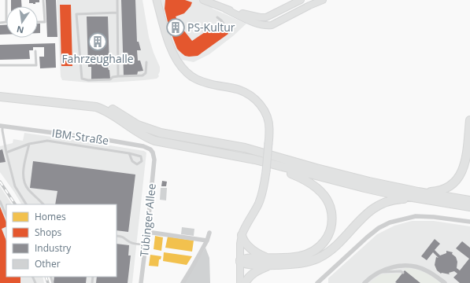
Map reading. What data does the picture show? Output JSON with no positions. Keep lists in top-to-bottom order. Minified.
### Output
{"streets":{"street":["IBM-Straße","Tübinger Allee"]},"crossings":[["IBM-Straße","Tübinger Allee"]],"places":{"building":["PS-Kultur","Fahrzeughalle"]},"legend":["Homes","Shops","Industry","Other"],"north":"bottom"}
